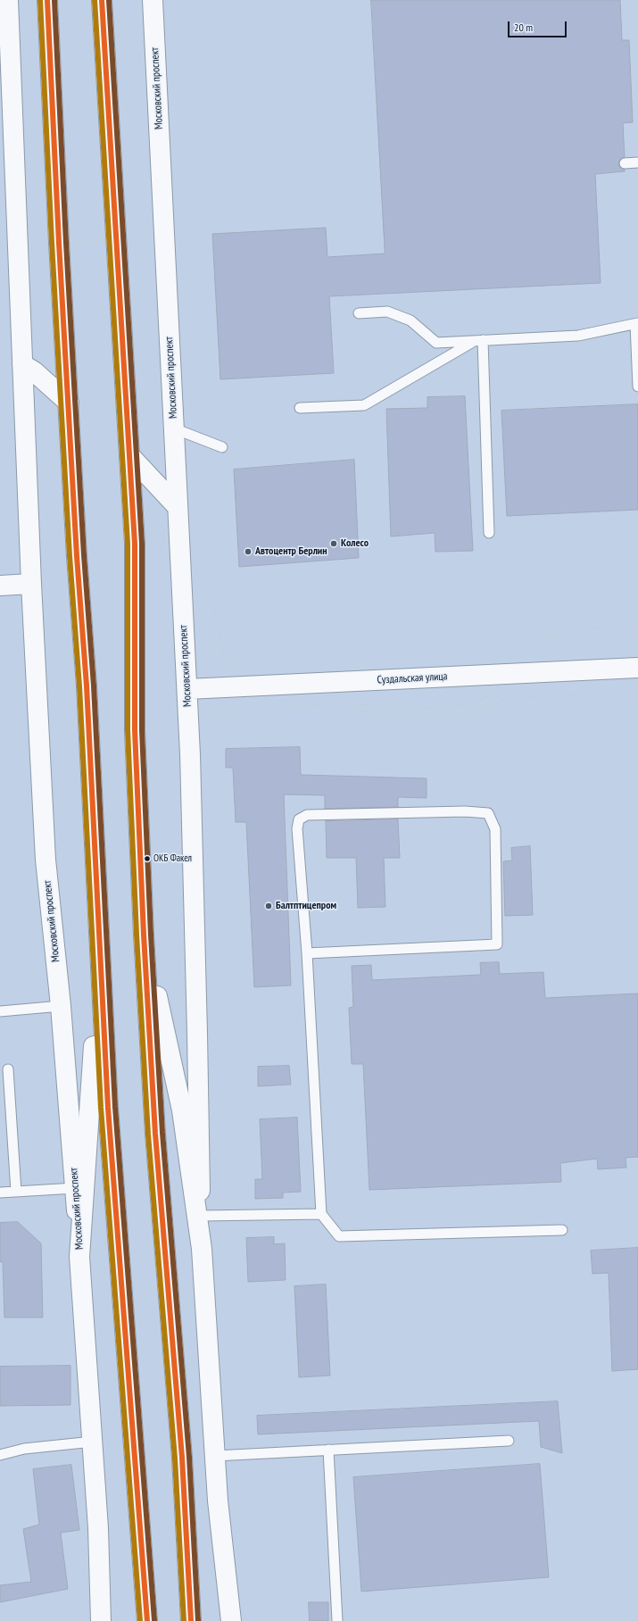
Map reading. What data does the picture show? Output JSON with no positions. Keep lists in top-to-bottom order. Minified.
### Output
{"streets":{"main road":["Московский проспект","Суздальская улица"]},"crossings":[["Московский проспект","Суздальская улица"]],"places":["Колесо","Автоцентр Берлин","ОКБ Факел","Балтптицепром"],"scale_bar":"20 m"}
